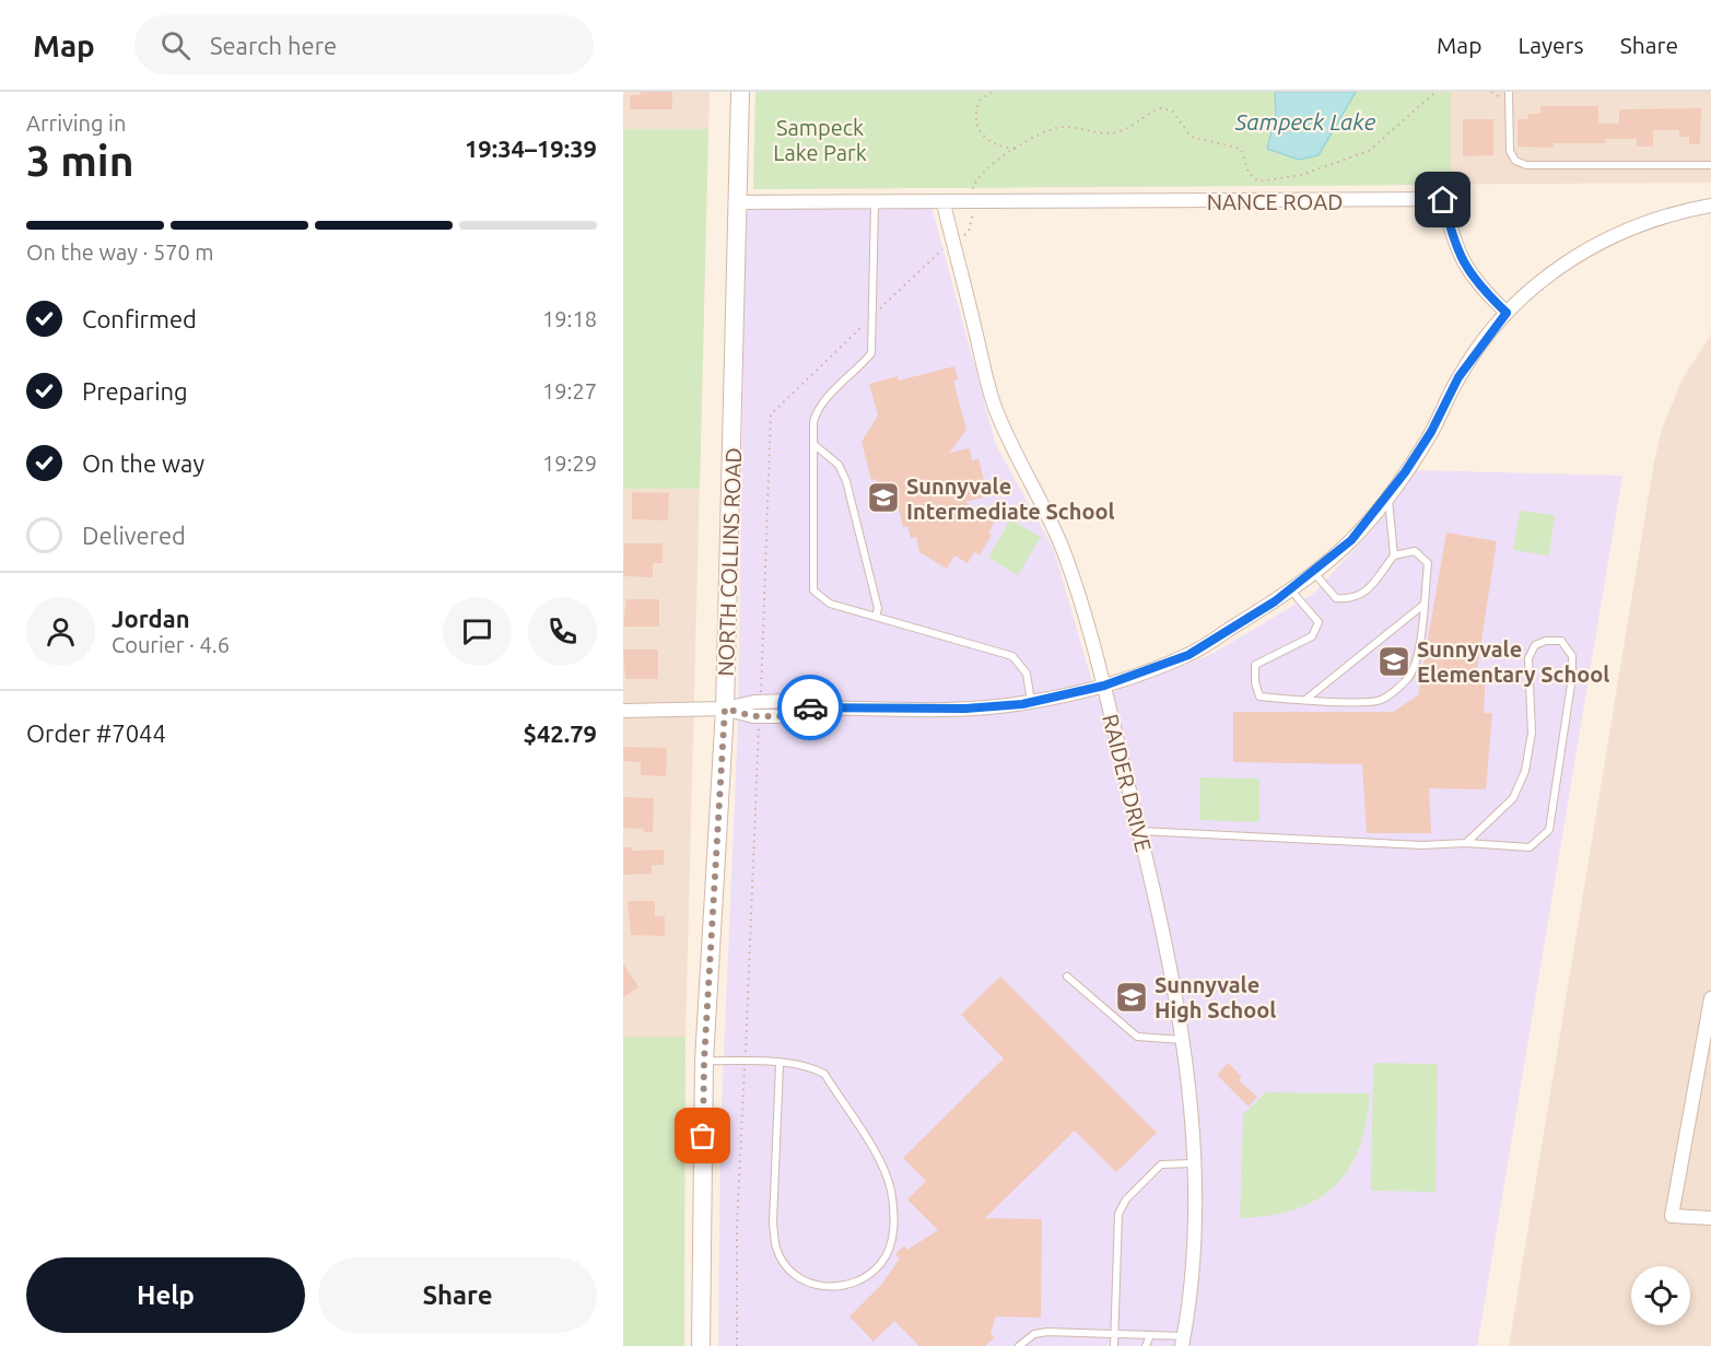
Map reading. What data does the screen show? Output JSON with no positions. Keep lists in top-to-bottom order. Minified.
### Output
{"streets":{"street":["NANCE ROAD","NORTH COLLINS ROAD","RAIDER DRIVE"]},"crossings":[["NANCE ROAD","NORTH COLLINS ROAD"],["NANCE ROAD","RAIDER DRIVE"]],"water":["Sampeck Lake"],"parks":["Sampeck Lake Park"],"places":{"school or university":["Sunnyvale Intermediate School","Sunnyvale Elementary School","Sunnyvale High School"]},"page":{"header":"Map","search":"Search here","nav":["Map","Layers","Share"],"heading":["3 min","Arriving in","19:34–19:39"],"panel":["Jordan","Courier · 4.6","Order #7044","$42.79"],"bar":"On the way · 570 m","list":[["Confirmed","19:18"],["Preparing","19:27"],["On the way","19:29"],"Delivered"],"buttons":["Help","Share"]}}
